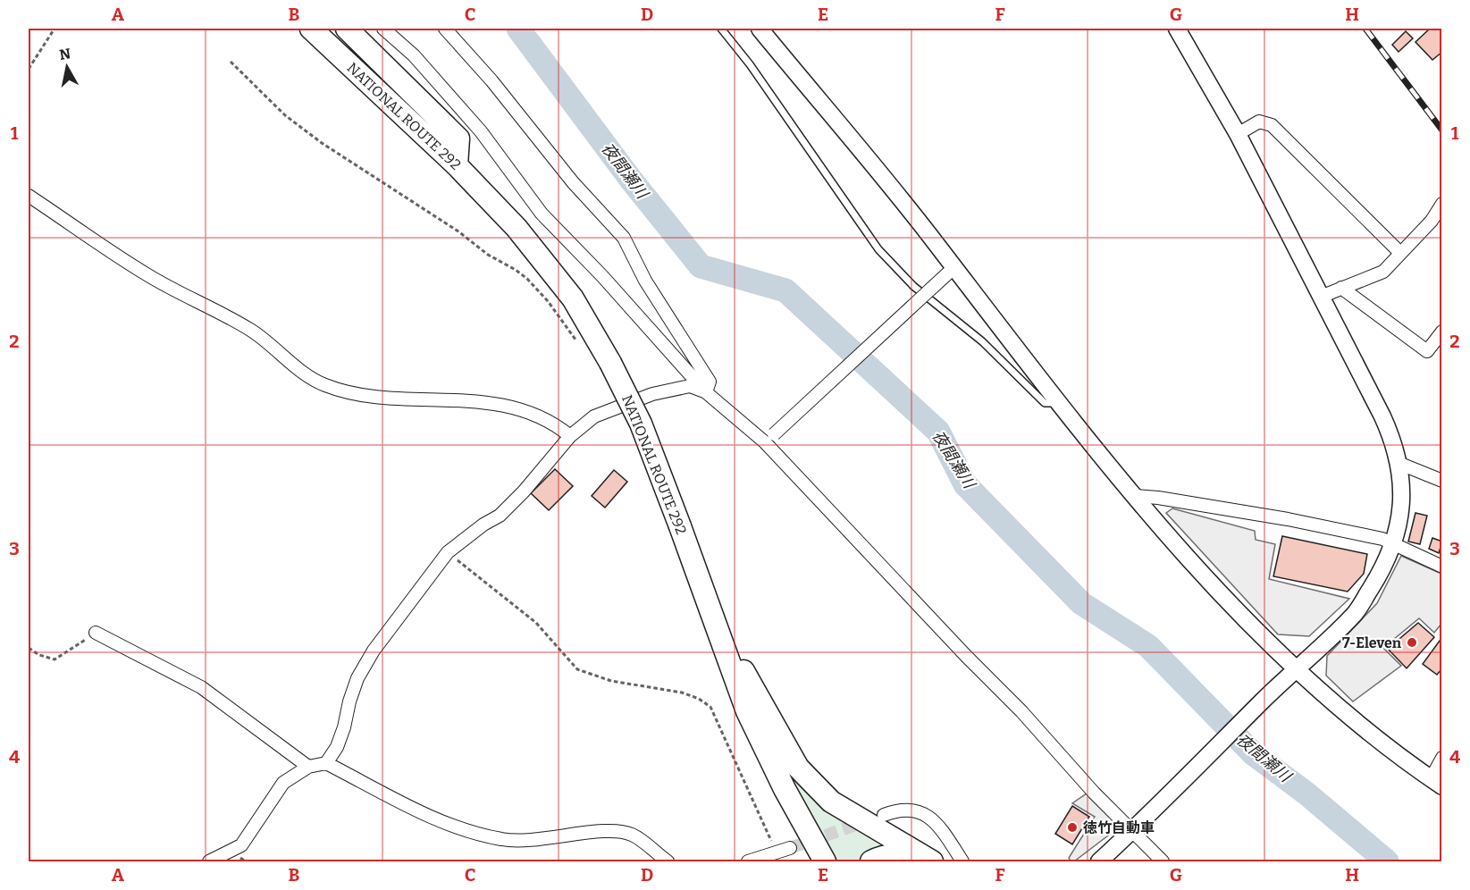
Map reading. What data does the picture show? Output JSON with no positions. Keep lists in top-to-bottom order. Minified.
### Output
{"streets":{"highway":["NATIONAL ROUTE 292"]},"water":["夜間瀬川"],"places":["7-Eleven","徳竹自動車"],"north":"top","grid":{"columns":["A","B","C","D","E","F","G","H"],"rows":["1","2","3","4"]}}
